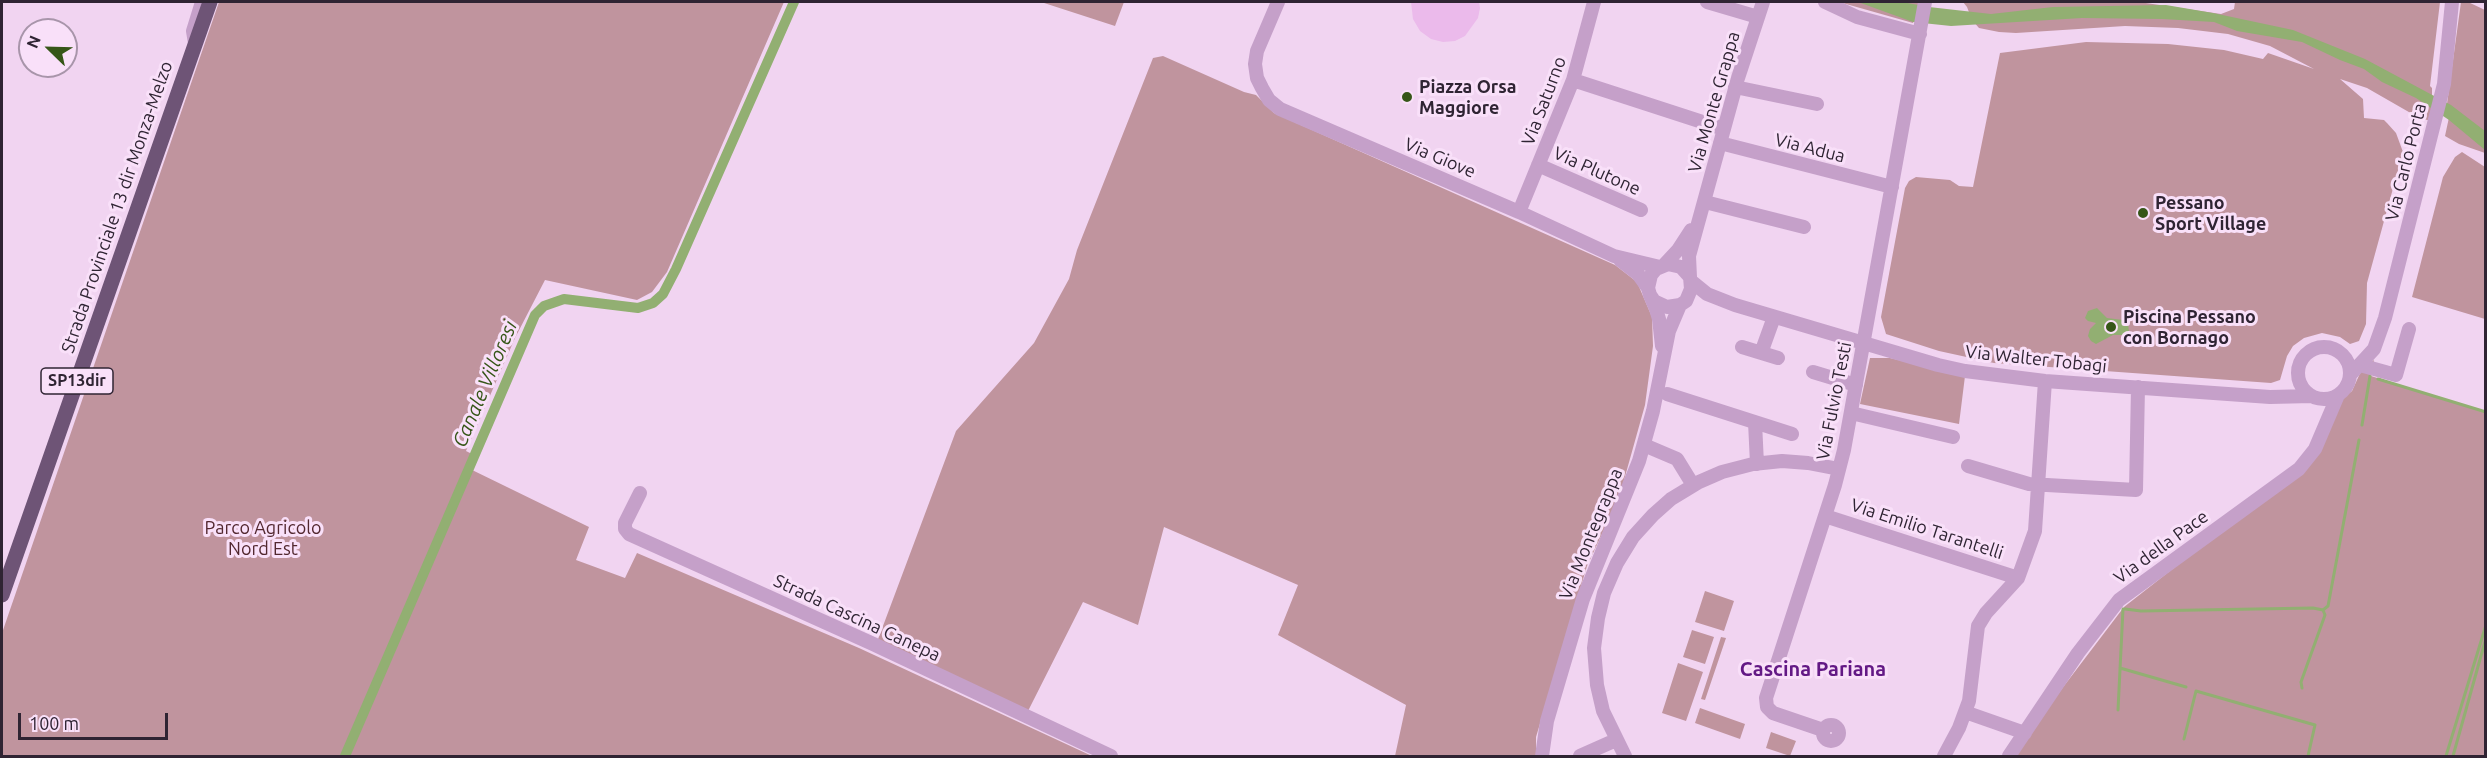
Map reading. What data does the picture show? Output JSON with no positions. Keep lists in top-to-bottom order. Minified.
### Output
{"streets":{"main road":["Strada Provinciale 13 dir Monza-Melzo","SP13dir"],"street":["Via Saturno","Via Monte Grappa","Via Adua","Via Giove","Via Carlo Porta","Via Plutone","Via Walter Tobagi","Via Fulvio Testi","Via Emilio Tarantelli","Via Montegrappa","Via della Pace","Strada Cascina Canepa"]},"crossings":[["Via Saturno","Via Giove"],["Via Saturno","Via Plutone"],["Via Monte Grappa","Via Adua"],["Via Monte Grappa","Via Giove"],["Via Monte Grappa","Via Walter Tobagi"],["Via Monte Grappa","Via Montegrappa"],["Via Adua","Via Fulvio Testi"],["Via Giove","Via Walter Tobagi"],["Via Giove","Via Montegrappa"],["Via Carlo Porta","Via Walter Tobagi"],["Via Carlo Porta","Via della Pace"],["Via Walter Tobagi","Via Fulvio Testi"],["Via Walter Tobagi","Via Montegrappa"],["Via Walter Tobagi","Via della Pace"],["Via Fulvio Testi","Via Emilio Tarantelli"]],"districts":["Cascina Pariana"],"water":["Canale Villoresi"],"parks":["Parco Agricolo Nord Est"],"places":["Piazza Orsa Maggiore","Pessano Sport Village","Piscina Pessano con Bornago"],"scale_bar":"100 m","north":"top left"}
